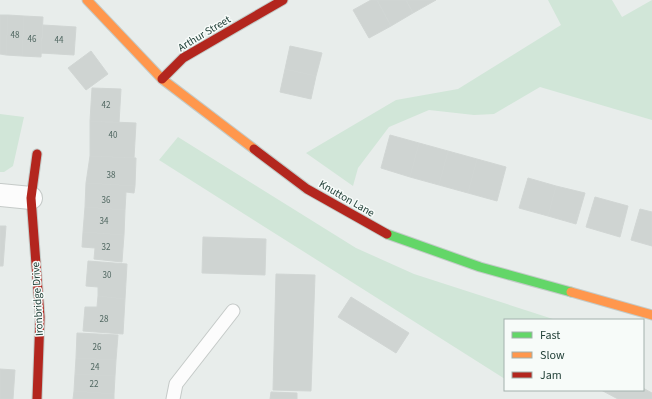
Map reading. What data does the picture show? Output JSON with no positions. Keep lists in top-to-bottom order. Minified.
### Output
{"streets":{"main road":["Arthur Street","Knutton Lane","Ironbridge Drive"]},"crossings":[["Arthur Street","Knutton Lane"]],"house_numbers":["48","46","44","42","40","38","36","34","32","30","28","26","24","22"],"legend":["Fast","Slow","Jam"]}
